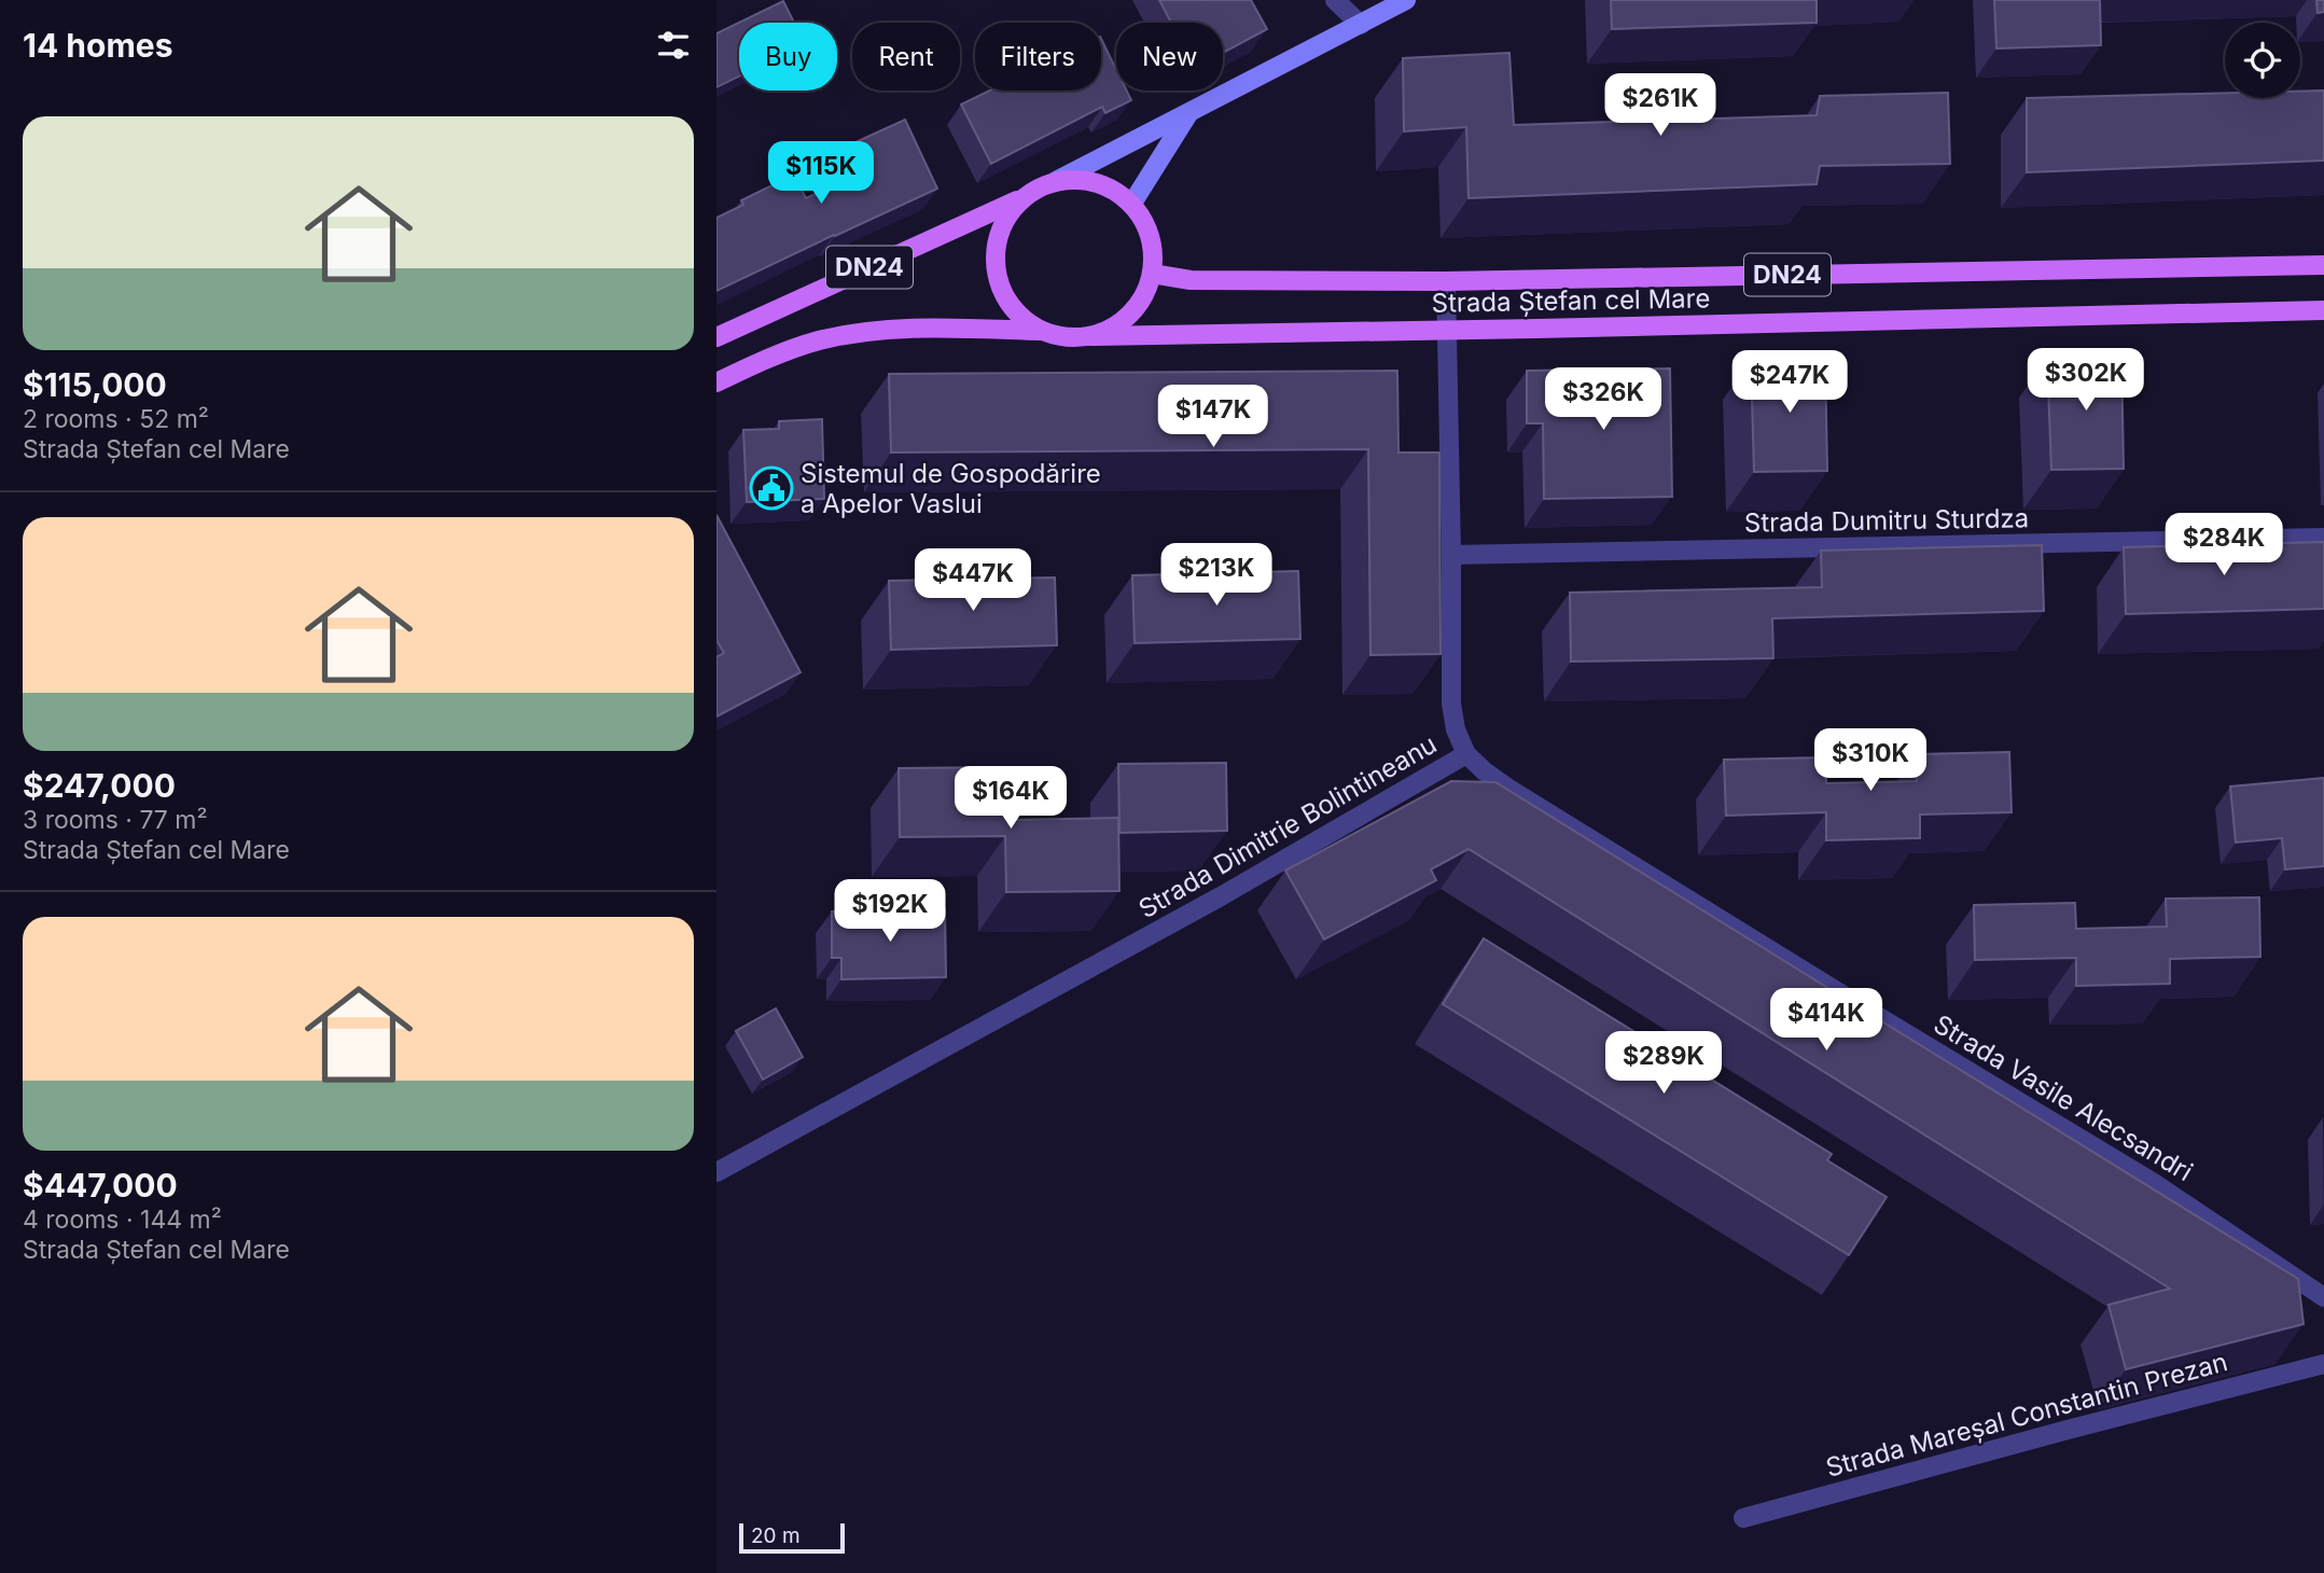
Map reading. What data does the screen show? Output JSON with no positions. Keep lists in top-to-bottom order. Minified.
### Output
{"streets":{"main road":["DN24","Strada Ștefan cel Mare"],"street":["Strada Dumitru Sturdza","Strada Dimitrie Bolintineanu","Strada Vasile Alecsandri","Strada Mareșal Constantin Prezan"]},"crossings":[["DN24","Strada Ștefan cel Mare"],["Strada Ștefan cel Mare","Strada Dimitrie Bolintineanu"],["Strada Dumitru Sturdza","Strada Dimitrie Bolintineanu"],["Strada Dimitrie Bolintineanu","Strada Vasile Alecsandri"]],"places":{"public building":["Sistemul de Gospodărire a Apelor Vaslui"]},"scale_bar":"20 m","page":{"heading":"14 homes","chip":["Buy","Rent","Filters","New"],"price":["$261K","$115K","$302K","$247K","$326K","$147K","$284K","$213K","$447K","$310K","$164K","$192K","$414K","$289K"],"list":[{"name":"$115,000","note":"2 rooms · 52 m² · Strada Ștefan cel Mare"},{"name":"$247,000","note":"3 rooms · 77 m² · Strada Ștefan cel Mare"},{"name":"$447,000","note":"4 rooms · 144 m² · Strada Ștefan cel Mare"}],"scale":"20 m"}}
